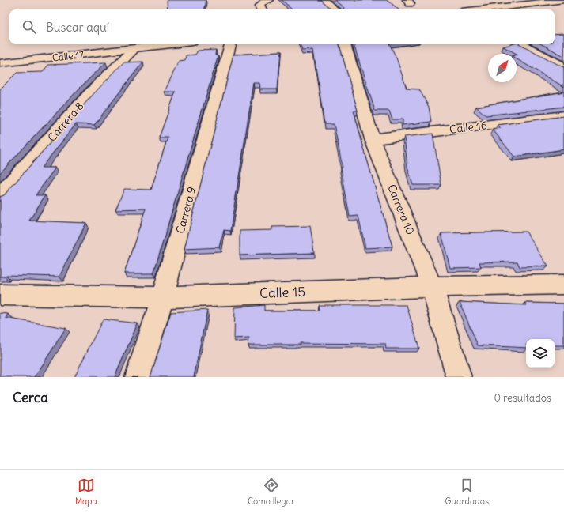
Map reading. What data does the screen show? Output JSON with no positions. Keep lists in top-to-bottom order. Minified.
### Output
{"streets":{"main road":["Calle 17","Carrera 8","Calle 16","Carrera 10","Carrera 9","Calle 15"]},"crossings":[["Calle 17","Carrera 8"],["Calle 16","Carrera 10"],["Carrera 10","Calle 15"],["Carrera 9","Calle 15"]],"north":"top right","page":{"search":"Buscar aquí","heading":["Cerca","0 resultados"],"nav":["Mapa","Cómo llegar","Guardados"]}}
